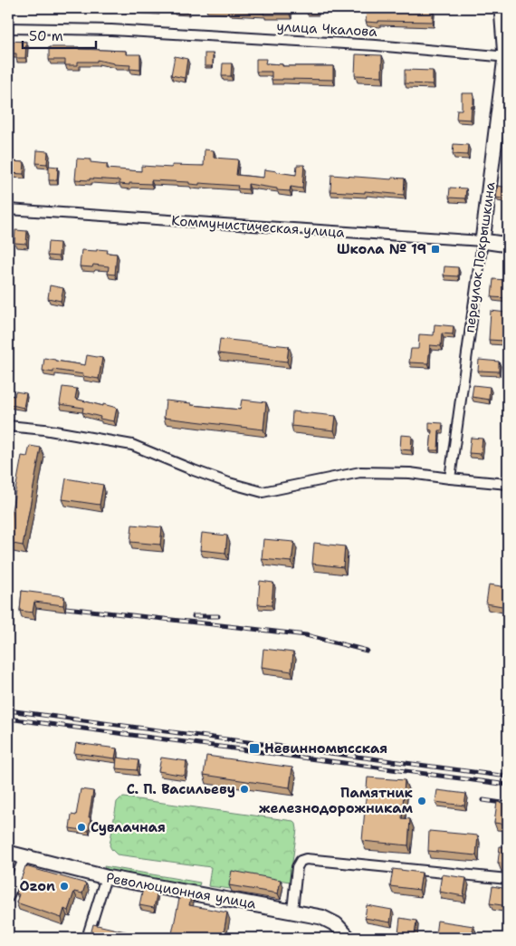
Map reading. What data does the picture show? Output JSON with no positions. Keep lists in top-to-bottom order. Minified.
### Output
{"streets":{"main road":["Коммунистическая улица","переулок Покрышкина","Революционная улица"],"street":["улица Чкалова"]},"crossings":[["улица Чкалова","переулок Покрышкина"],["Коммунистическая улица","переулок Покрышкина"]],"places":{"transit":["Школа № 19","Невинномысская"],"other":["С. П. Васильеву","Памятник железнодорожникам","Сувлачная","Ozon"]},"scale_bar":"50 m"}
